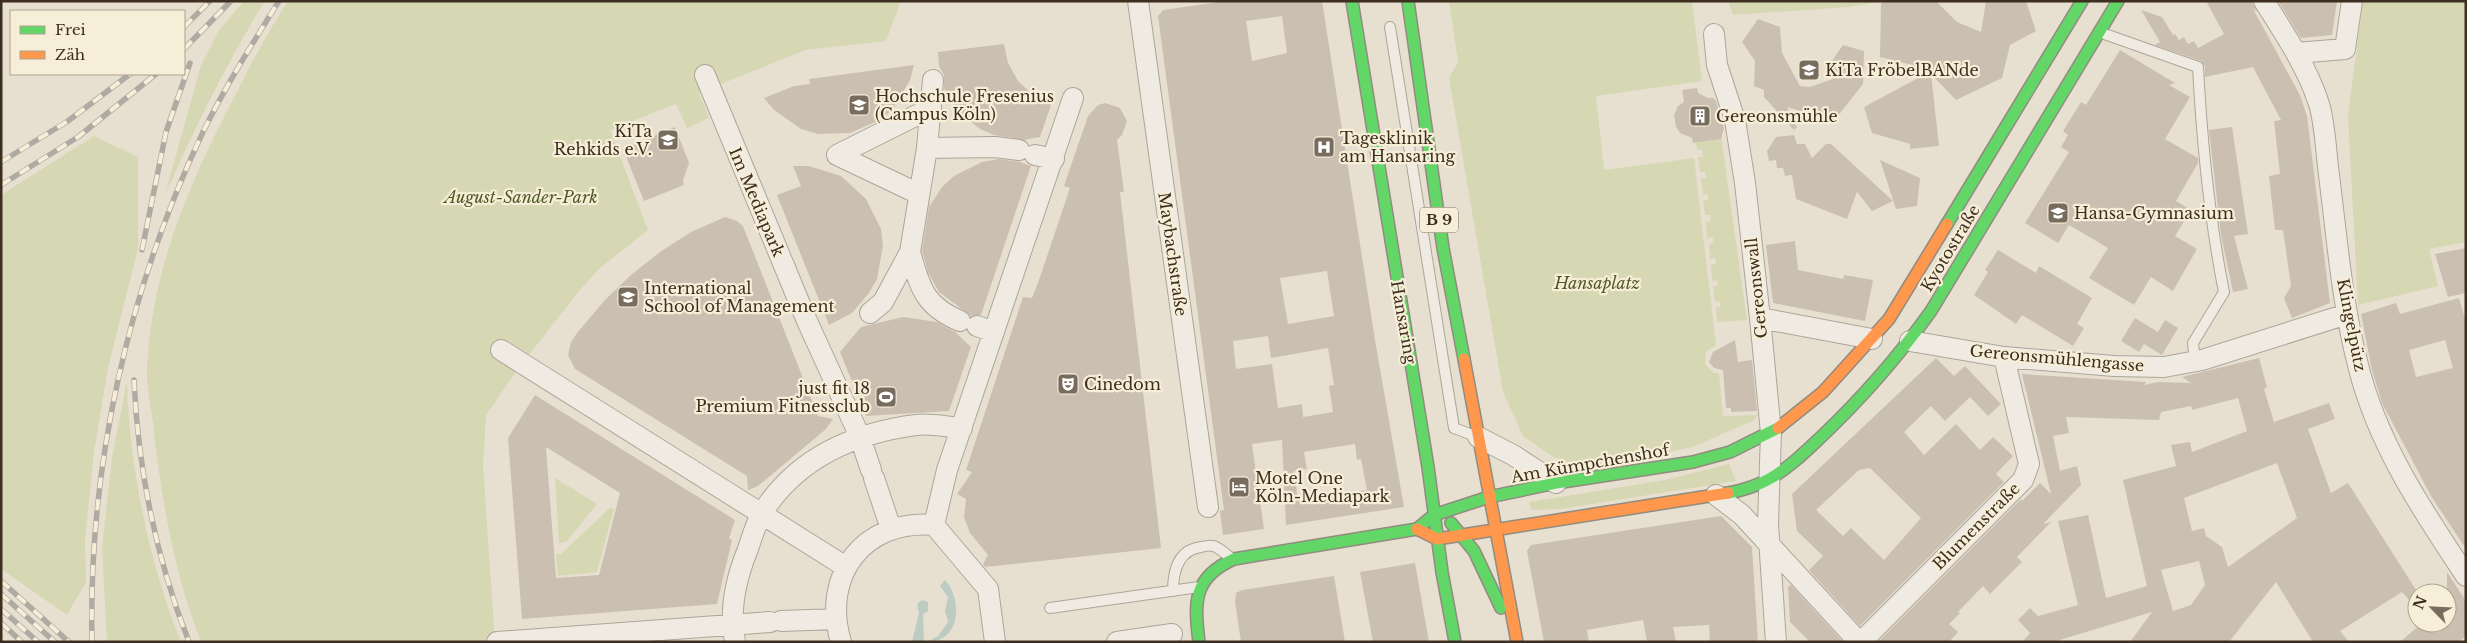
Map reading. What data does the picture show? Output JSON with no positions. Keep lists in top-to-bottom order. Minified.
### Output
{"streets":{"main road":["B 9","Kyotostraße","Hansaring","Am Kümpchenshof"],"street":["Im Mediapark","Maybachstraße","Gereonswall","Klingelpütz","Gereonsmühlengasse","Blumenstraße"]},"crossings":[["B 9","Hansaring"],["B 9","Am Kümpchenshof"],["Kyotostraße","Gereonswall"],["Kyotostraße","Gereonsmühlengasse"],["Kyotostraße","Am Kümpchenshof"],["Gereonswall","Am Kümpchenshof"],["Hansaring","Am Kümpchenshof"],["Klingelpütz","Gereonsmühlengasse"],["Gereonsmühlengasse","Blumenstraße"]],"parks":["August-Sander-Park","Hansaplatz"],"places":{"school or university":["KiTa FröbelBANde","Hochschule Fresenius (Campus Köln)","KiTa Rehkids e.V.","Hansa-Gymnasium","International School of Management"],"building":["Gereonsmühle"],"hospital":["Tagesklinik am Hansaring"],"theatre":["Cinedom"],"sports":["just fit 18 Premium Fitnessclub"],"hotel":["Motel One Köln-Mediapark"]},"legend":["Frei","Zäh"],"north":"top left"}
